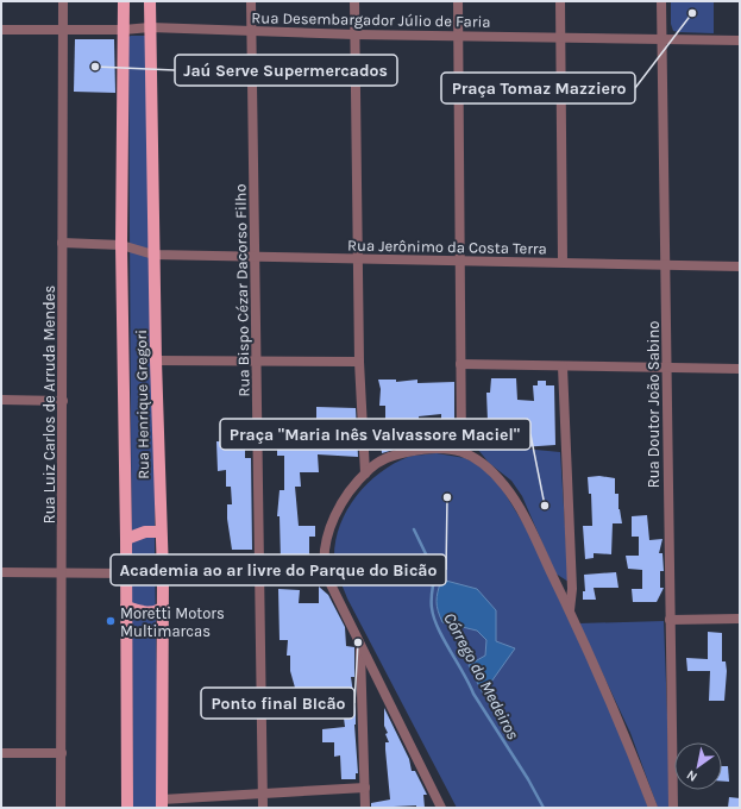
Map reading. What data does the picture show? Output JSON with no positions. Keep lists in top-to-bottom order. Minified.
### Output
{"streets":{"main road":["Rua Henrique Gregori"],"street":["Rua Desembargador Júlio de Faria","Rua Jerônimo da Costa Terra","Rua Bispo Cézar Dacorso Filho","Rua Luiz Carlos de Arruda Mendes","Rua Doutor João Sabino"]},"crossings":[["Rua Desembargador Júlio de Faria","Rua Bispo Cézar Dacorso Filho"],["Rua Desembargador Júlio de Faria","Rua Luiz Carlos de Arruda Mendes"],["Rua Desembargador Júlio de Faria","Rua Henrique Gregori"],["Rua Desembargador Júlio de Faria","Rua Doutor João Sabino"],["Rua Jerônimo da Costa Terra","Rua Bispo Cézar Dacorso Filho"],["Rua Jerônimo da Costa Terra","Rua Luiz Carlos de Arruda Mendes"],["Rua Jerônimo da Costa Terra","Rua Henrique Gregori"],["Rua Jerônimo da Costa Terra","Rua Doutor João Sabino"]],"water":["Córrego do Medeiros"],"places":["Praça Tomaz Mazziero","Jaú Serve Supermercados","Academia ao ar livre do Parque do Bicão","Praça \"Maria Inês Valvassore Maciel\"","Moretti Motors Multimarcas","Ponto final BIcão"],"north":"bottom left"}
